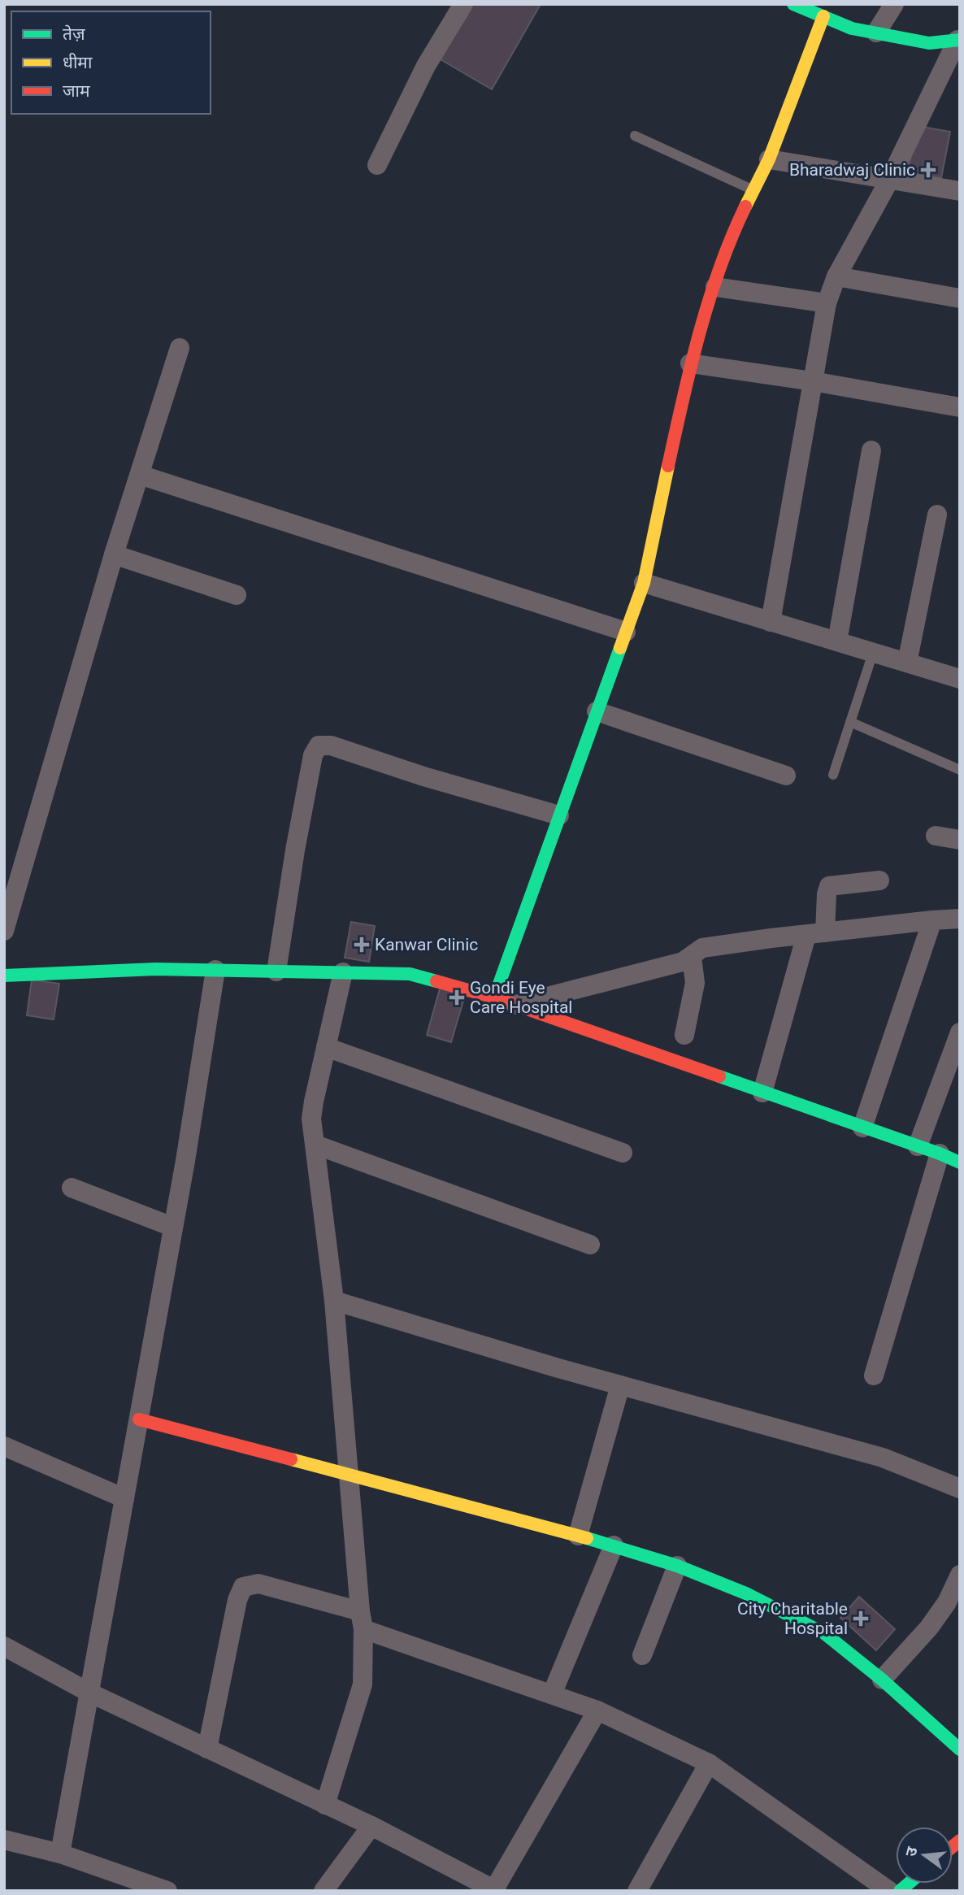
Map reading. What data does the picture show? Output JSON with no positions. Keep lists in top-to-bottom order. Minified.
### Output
{"places":{"health":["Bharadwaj Clinic","Kanwar Clinic","Gondi Eye Care Hospital","City Charitable Hospital"]},"legend":["तेज़","धीमा","जाम"],"north":"left"}
